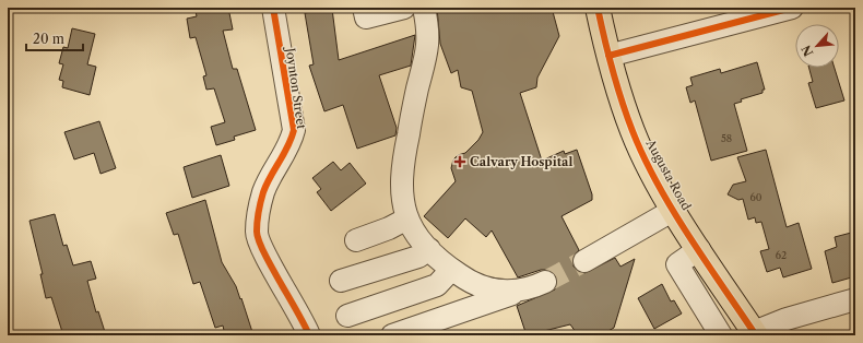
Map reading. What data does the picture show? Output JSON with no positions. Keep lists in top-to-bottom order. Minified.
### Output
{"streets":{"main road":["Augusta Road"],"street":["Joynton Street"]},"places":{"health":["Calvary Hospital"]},"house_numbers":["58","60","62"],"scale_bar":"20 m","north":"bottom left"}
